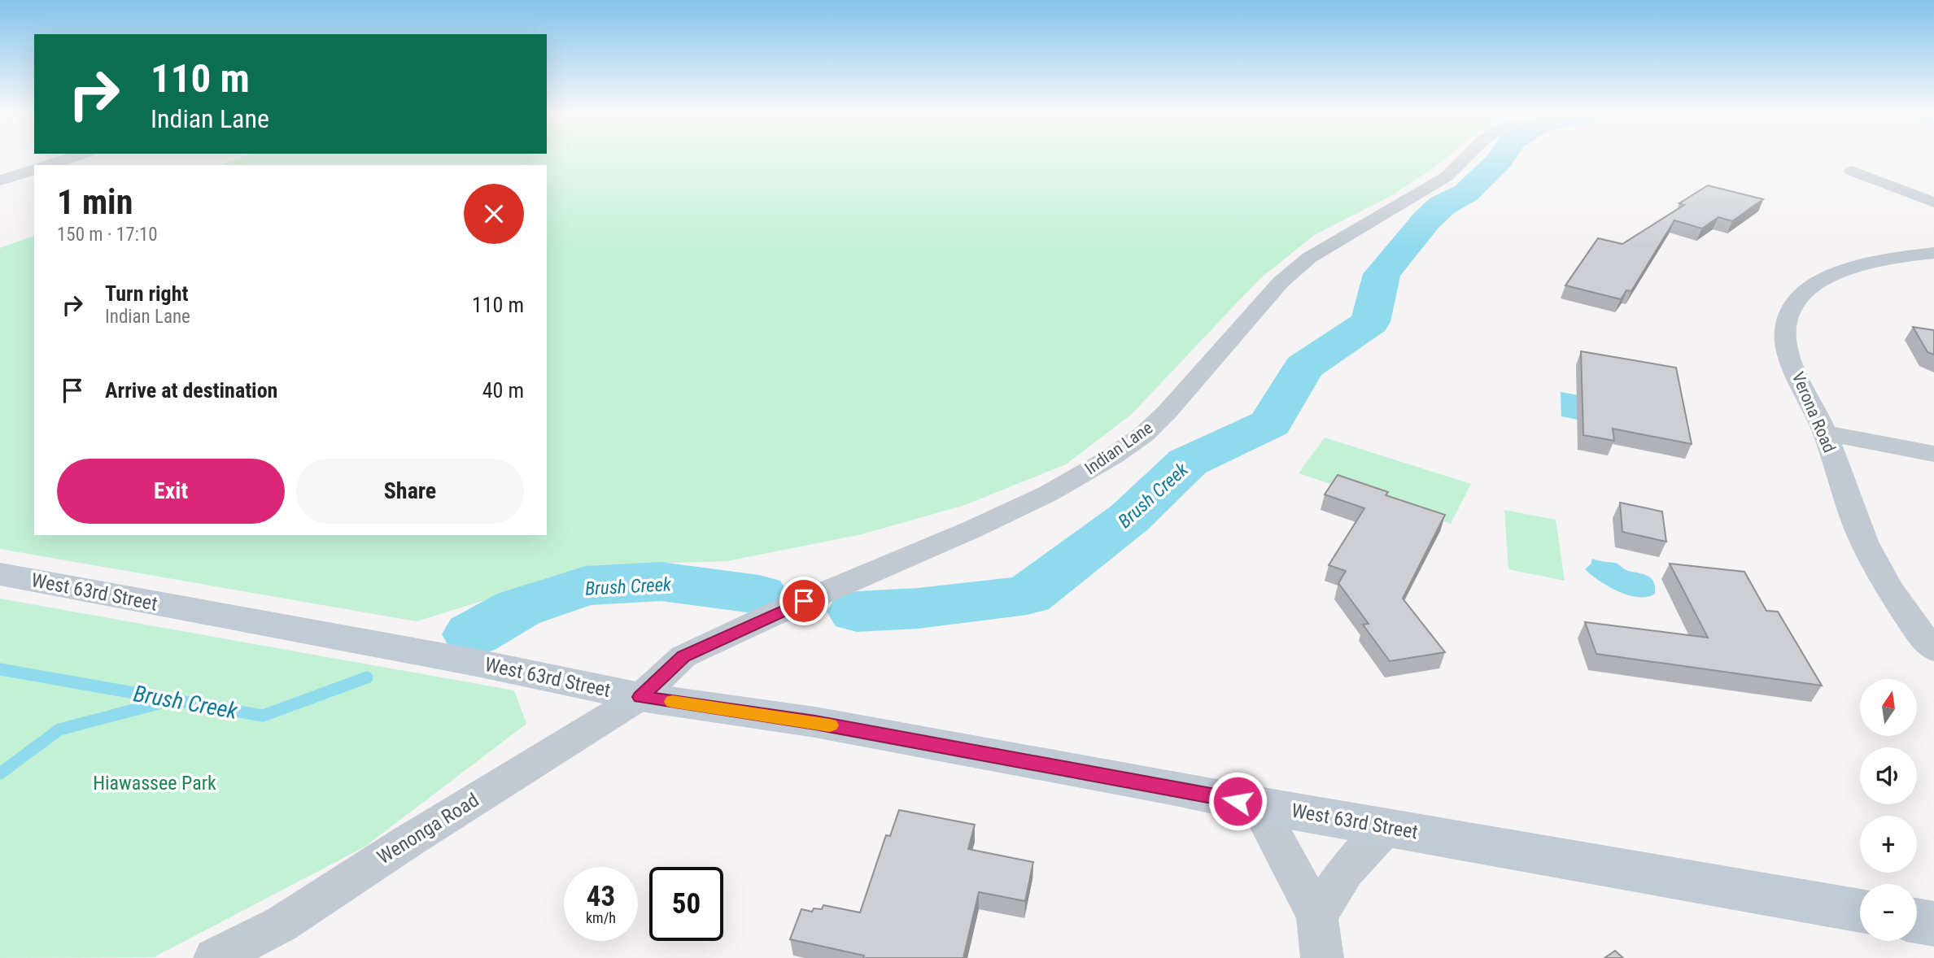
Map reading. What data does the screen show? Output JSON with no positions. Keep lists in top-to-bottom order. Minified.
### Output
{"streets":{"main road":["West 63rd Street"],"street":["Verona Road","Indian Lane","Wenonga Road"]},"crossings":[["Indian Lane","West 63rd Street"],["Indian Lane","Wenonga Road"],["West 63rd Street","Wenonga Road"]],"water":["Brush Creek"],"parks":["Hiawassee Park"],"north":"top","page":{"turn":["110 m","Indian Lane"],"heading":["1 min","150 m · 17:10"],"list":[{"name":"Turn right","note":"Indian Lane","value":"110 m"},{"name":"Arrive at destination","value":"40 m"}],"buttons":["Exit","Share"],"map_buttons":["+","−"],"speed":"43 km/h","limit":"50"}}
